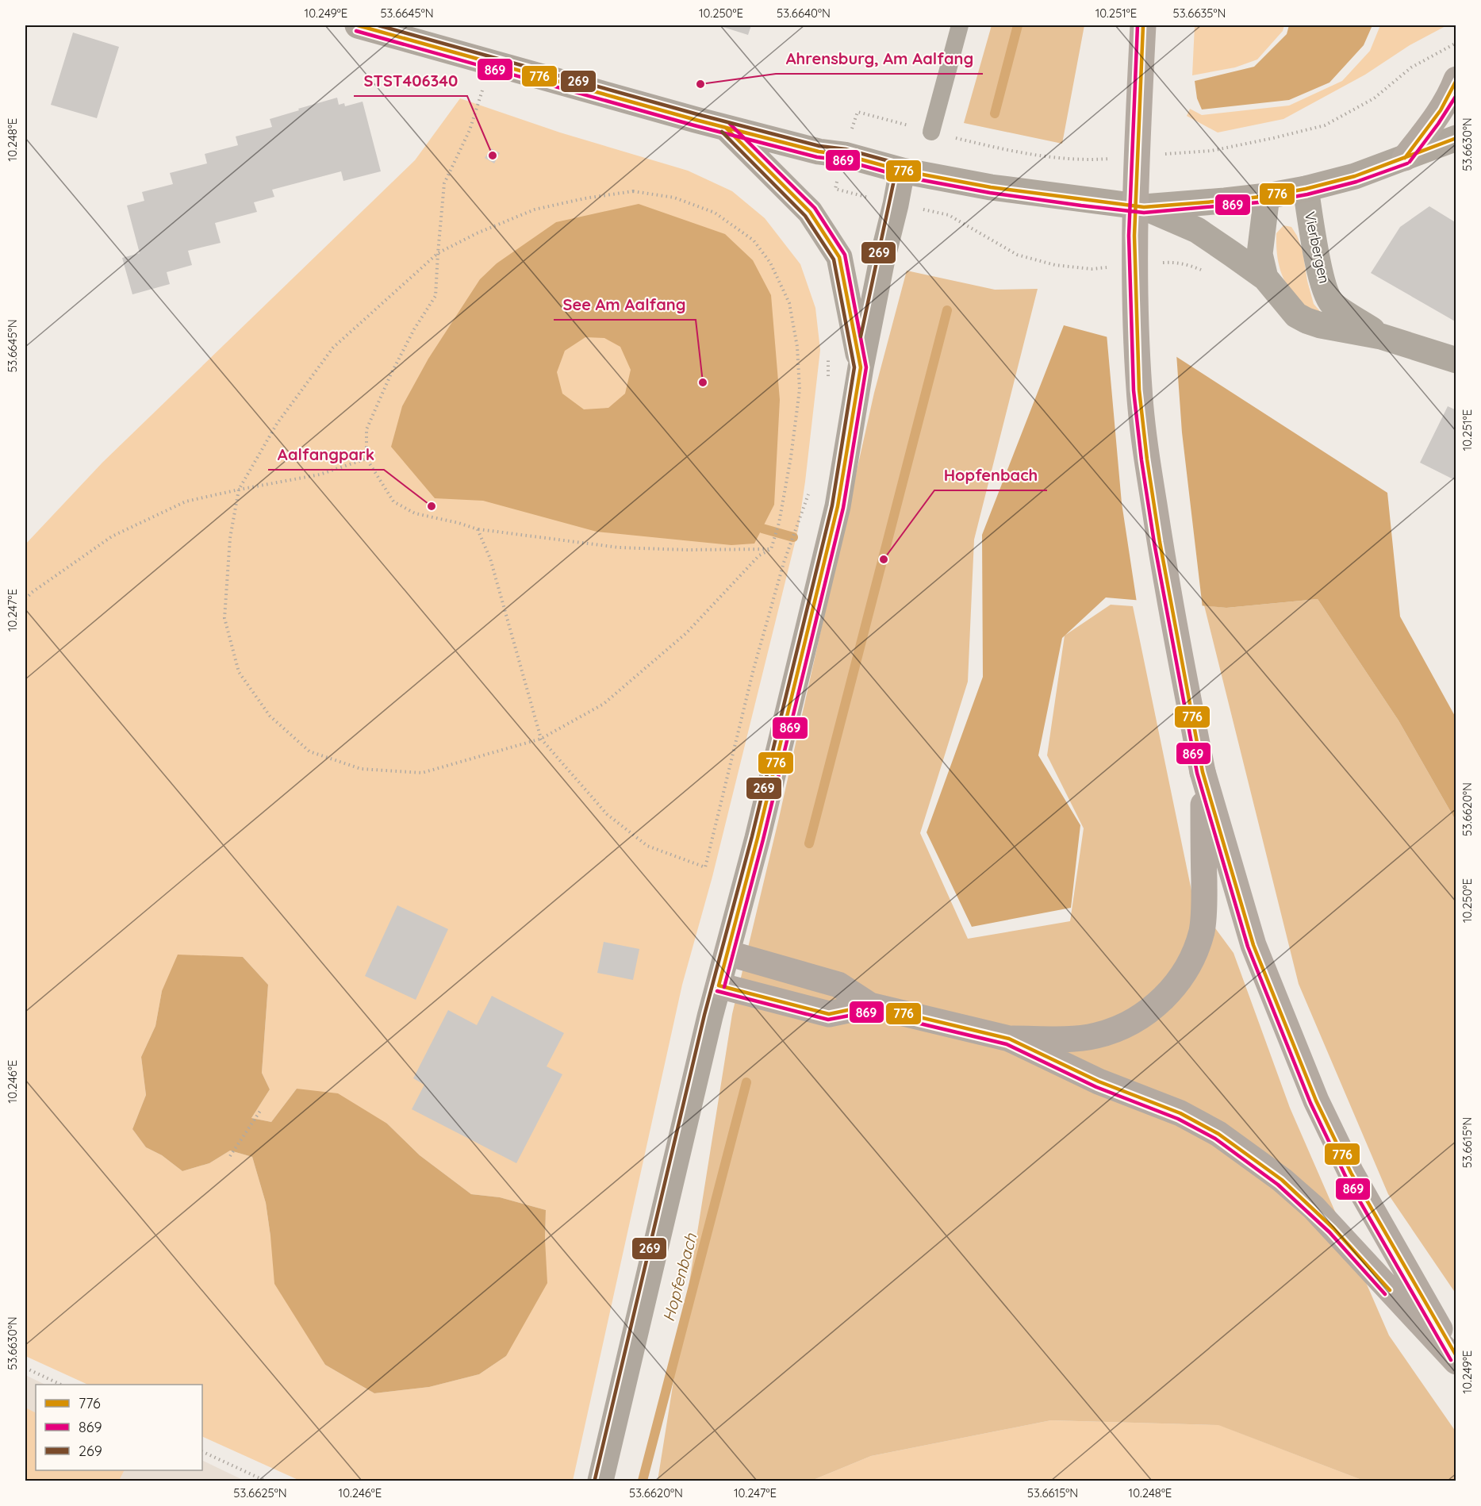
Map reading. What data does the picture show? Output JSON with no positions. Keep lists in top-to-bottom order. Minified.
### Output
{"streets":{"street":["Vierbergen"]},"water":["Hopfenbach"],"places":["Ahrensburg, Am Aalfang","STST406340","See Am Aalfang","Aalfangpark","Hopfenbach"],"lines":["transit line 776","transit line 869","transit line 269"],"legend":["776","869","269"],"coordinates":["10.249°E","53.6645°N","10.250°E","53.6640°N","10.251°E","53.6635°N","10.248°E","53.6630°N","10.247°E","53.6620°N","10.246°E","53.6615°N","53.6625°N"]}
